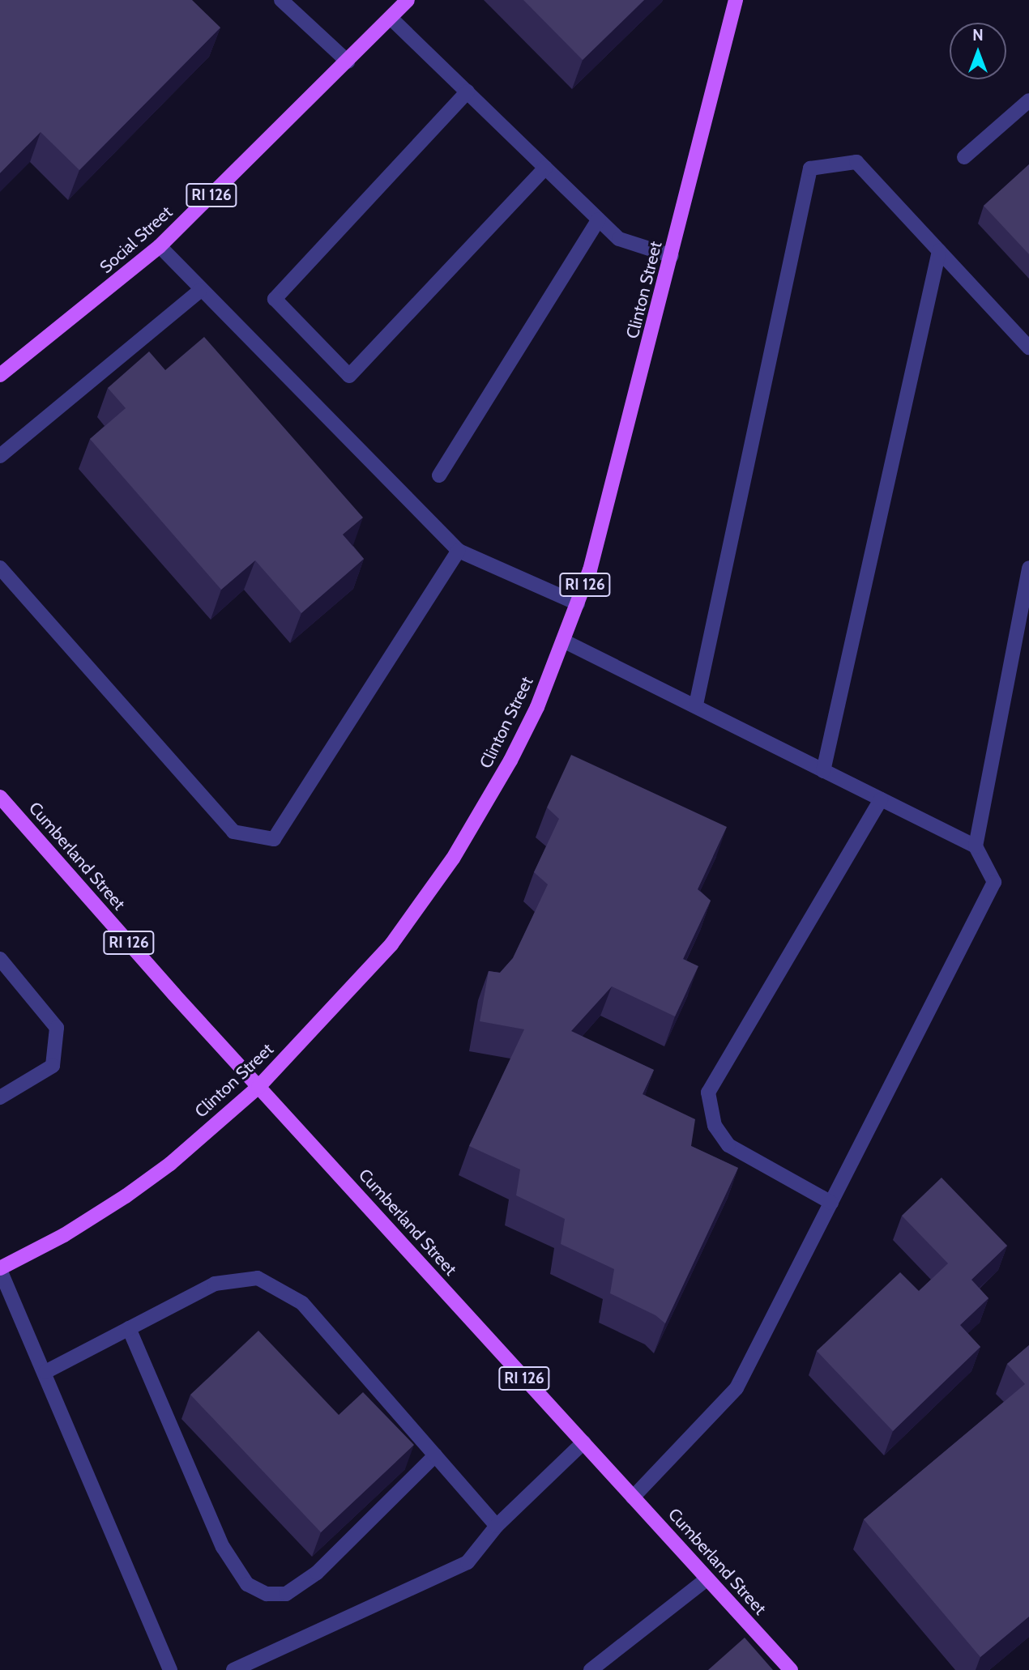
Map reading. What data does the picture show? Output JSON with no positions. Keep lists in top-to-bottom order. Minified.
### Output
{"streets":{"main road":["RI 126","Social Street","Clinton Street","Cumberland Street"]},"crossings":[["Clinton Street","Cumberland Street"]],"north":"top"}
